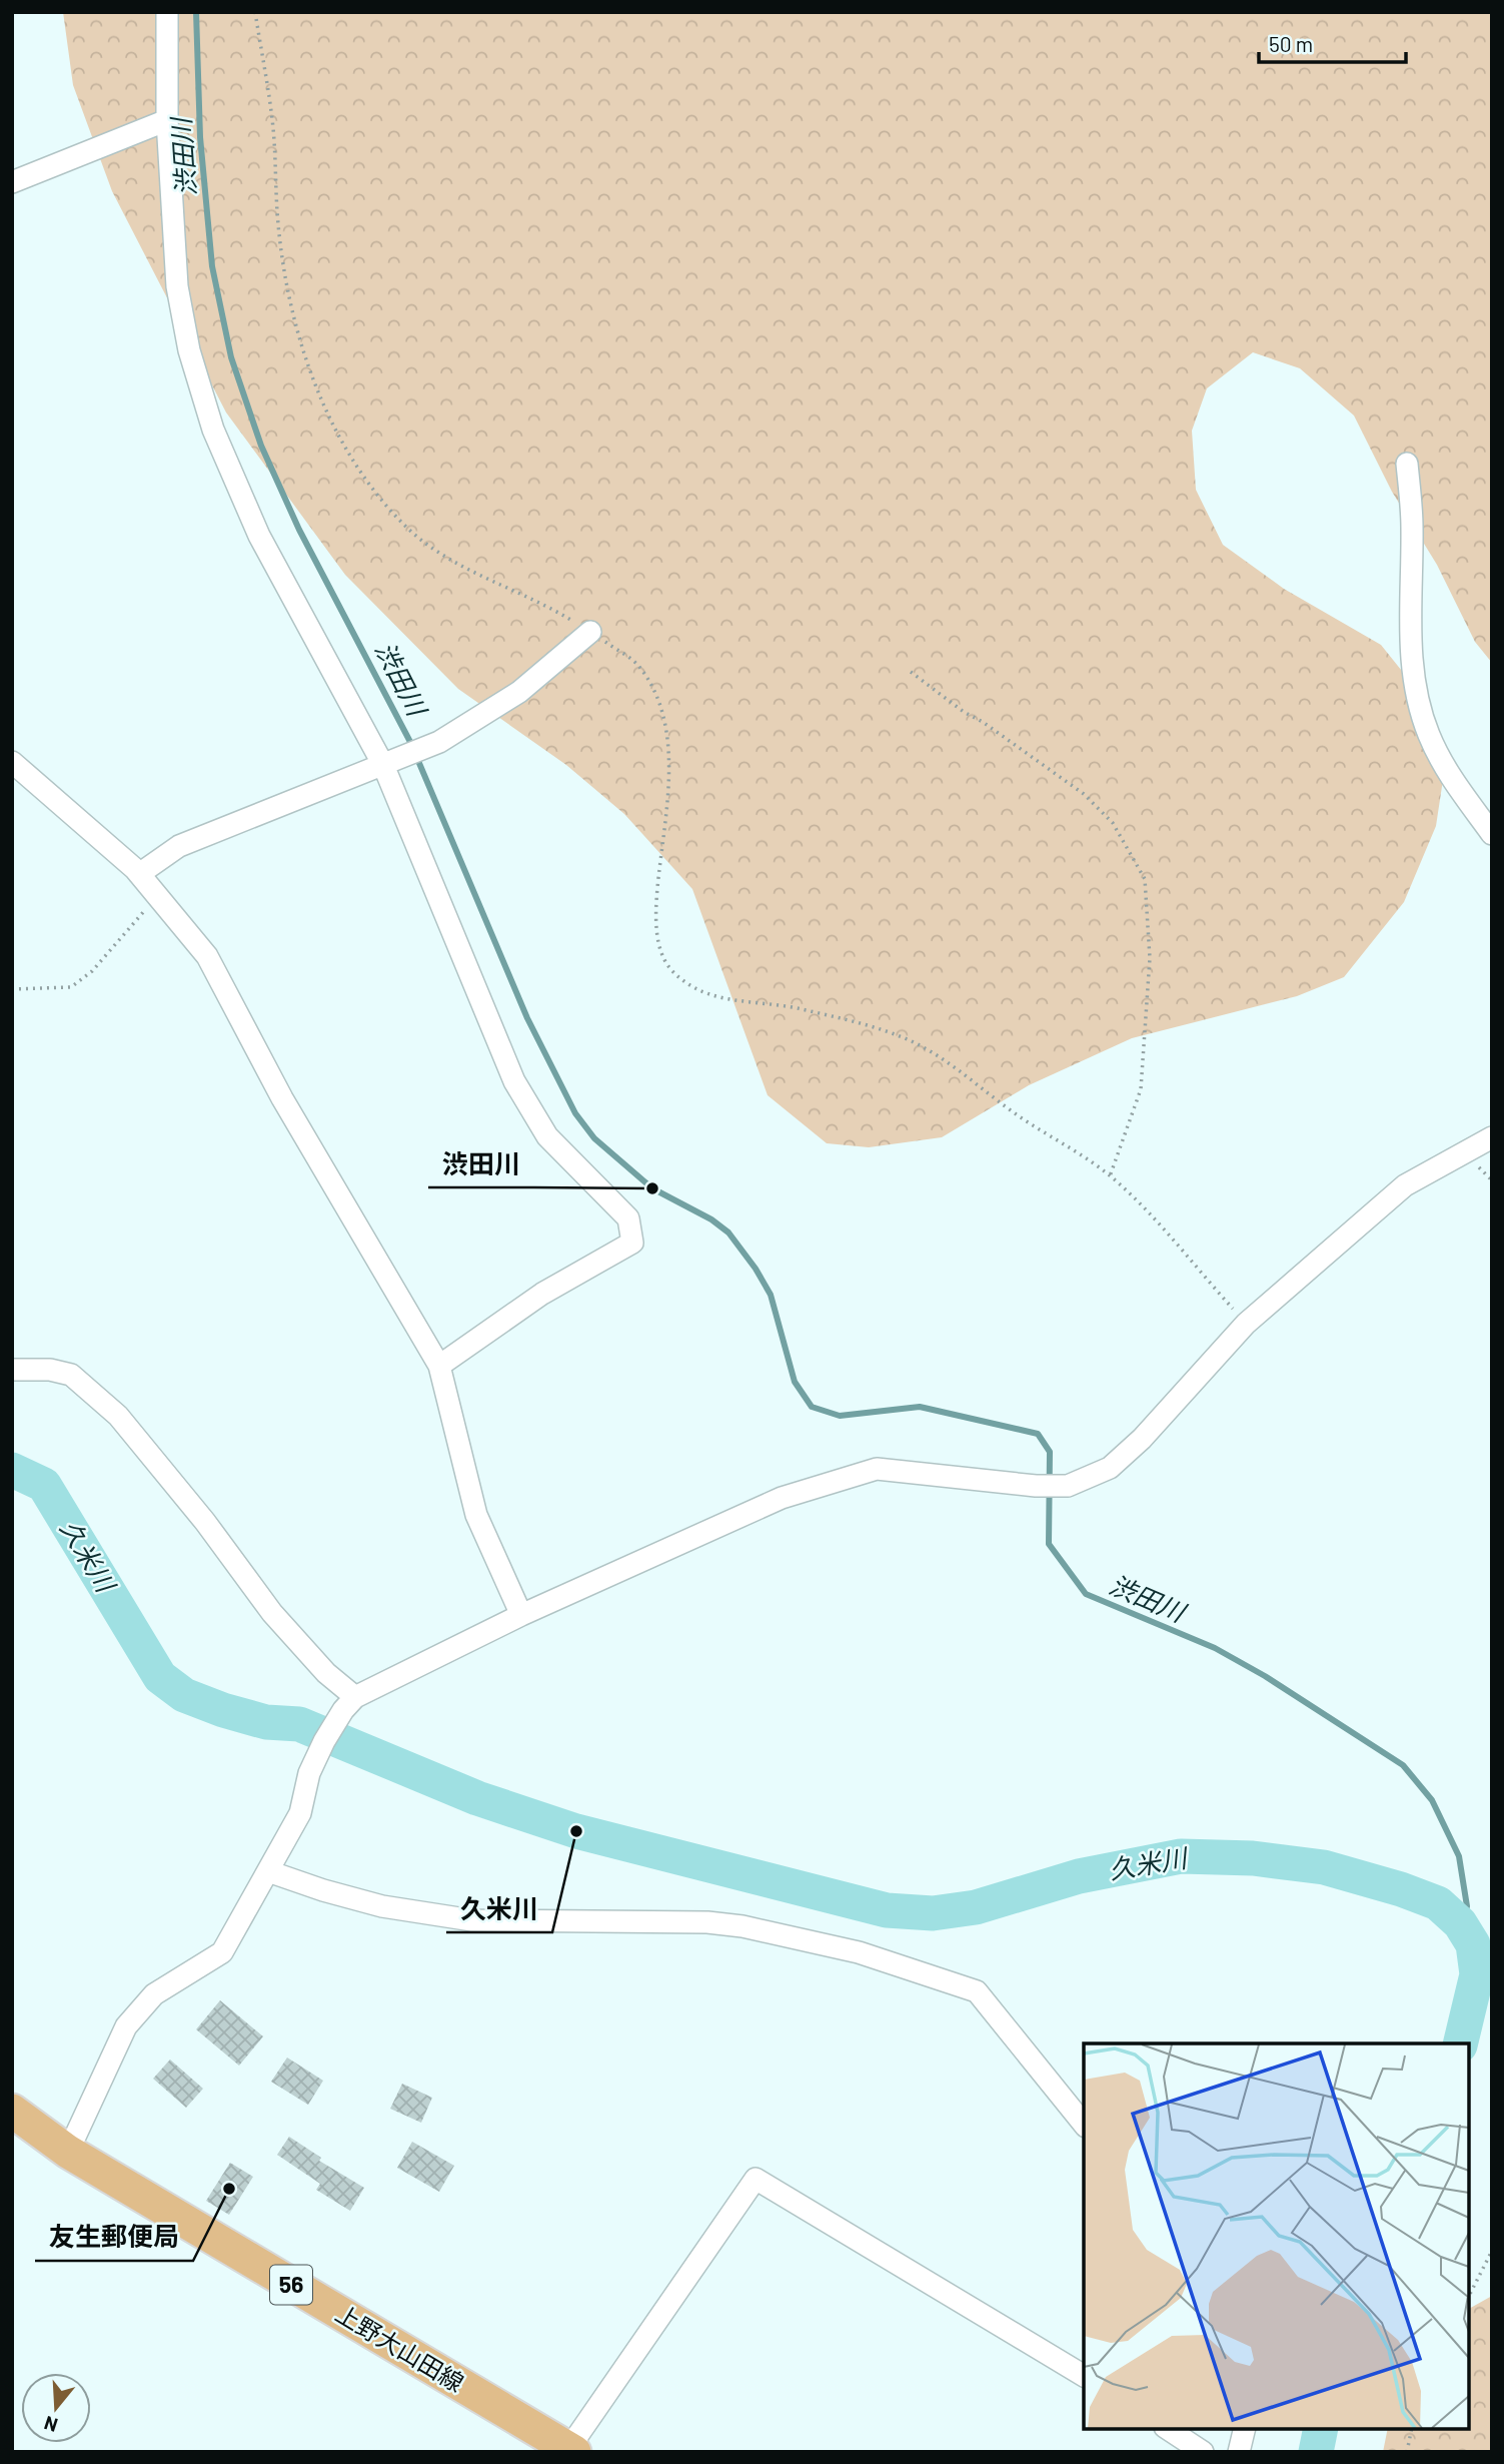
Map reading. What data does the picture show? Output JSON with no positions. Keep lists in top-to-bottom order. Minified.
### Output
{"streets":{"main road":["56","上野大山田線"]},"water":["渋田川","久米川"],"places":["渋田川","久米川","友生郵便局"],"scale_bar":"50 m","north":"bottom"}
